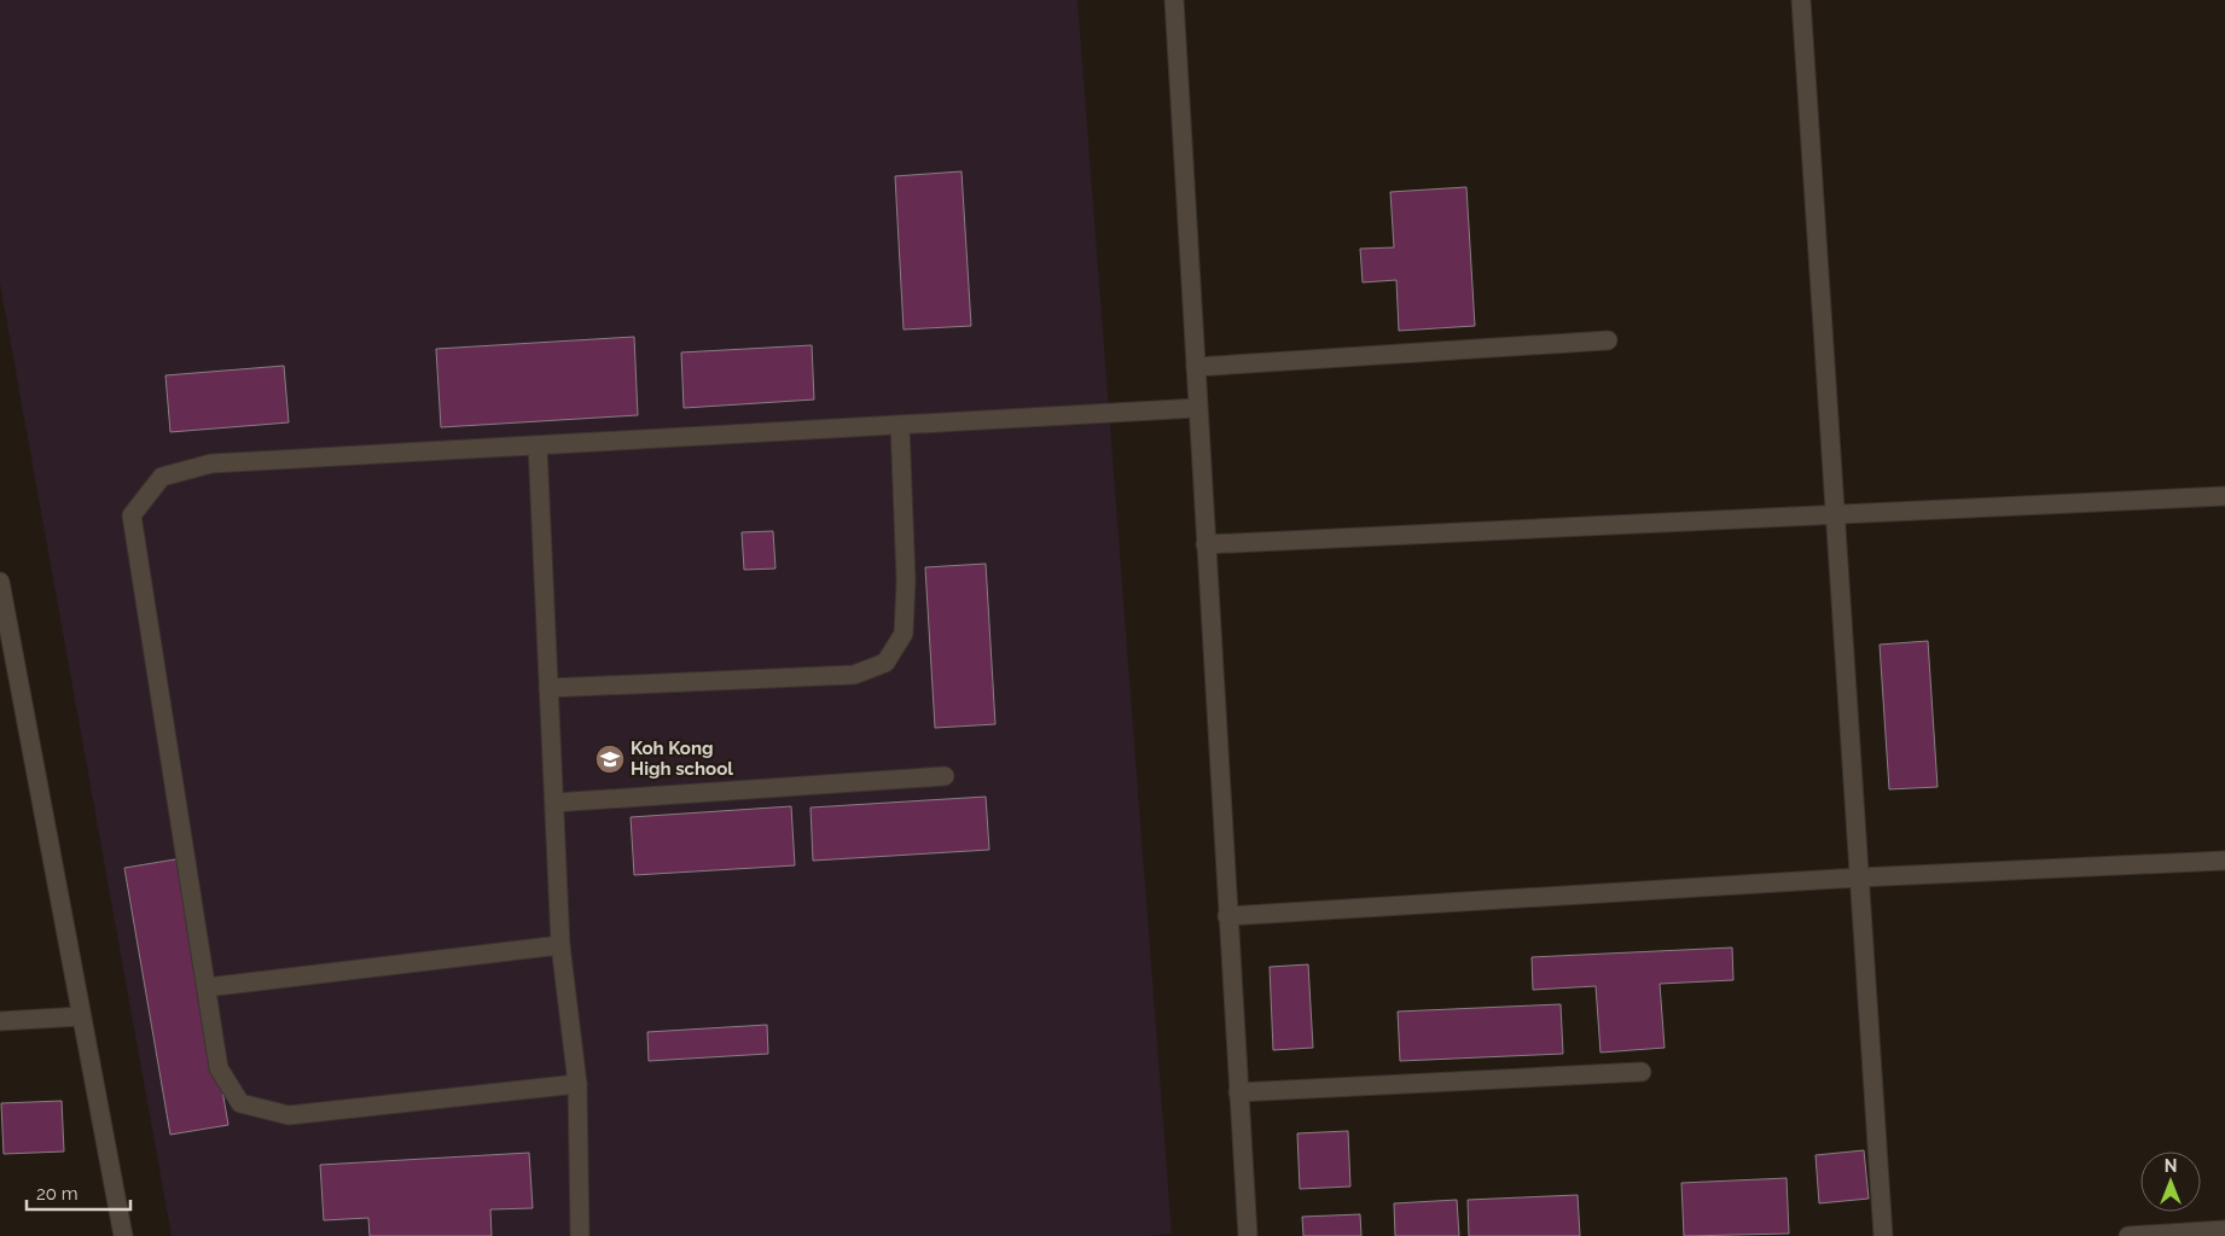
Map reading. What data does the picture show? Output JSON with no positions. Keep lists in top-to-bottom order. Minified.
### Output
{"places":{"school or university":["Koh Kong High school"]},"scale_bar":"20 m","north":"top"}
